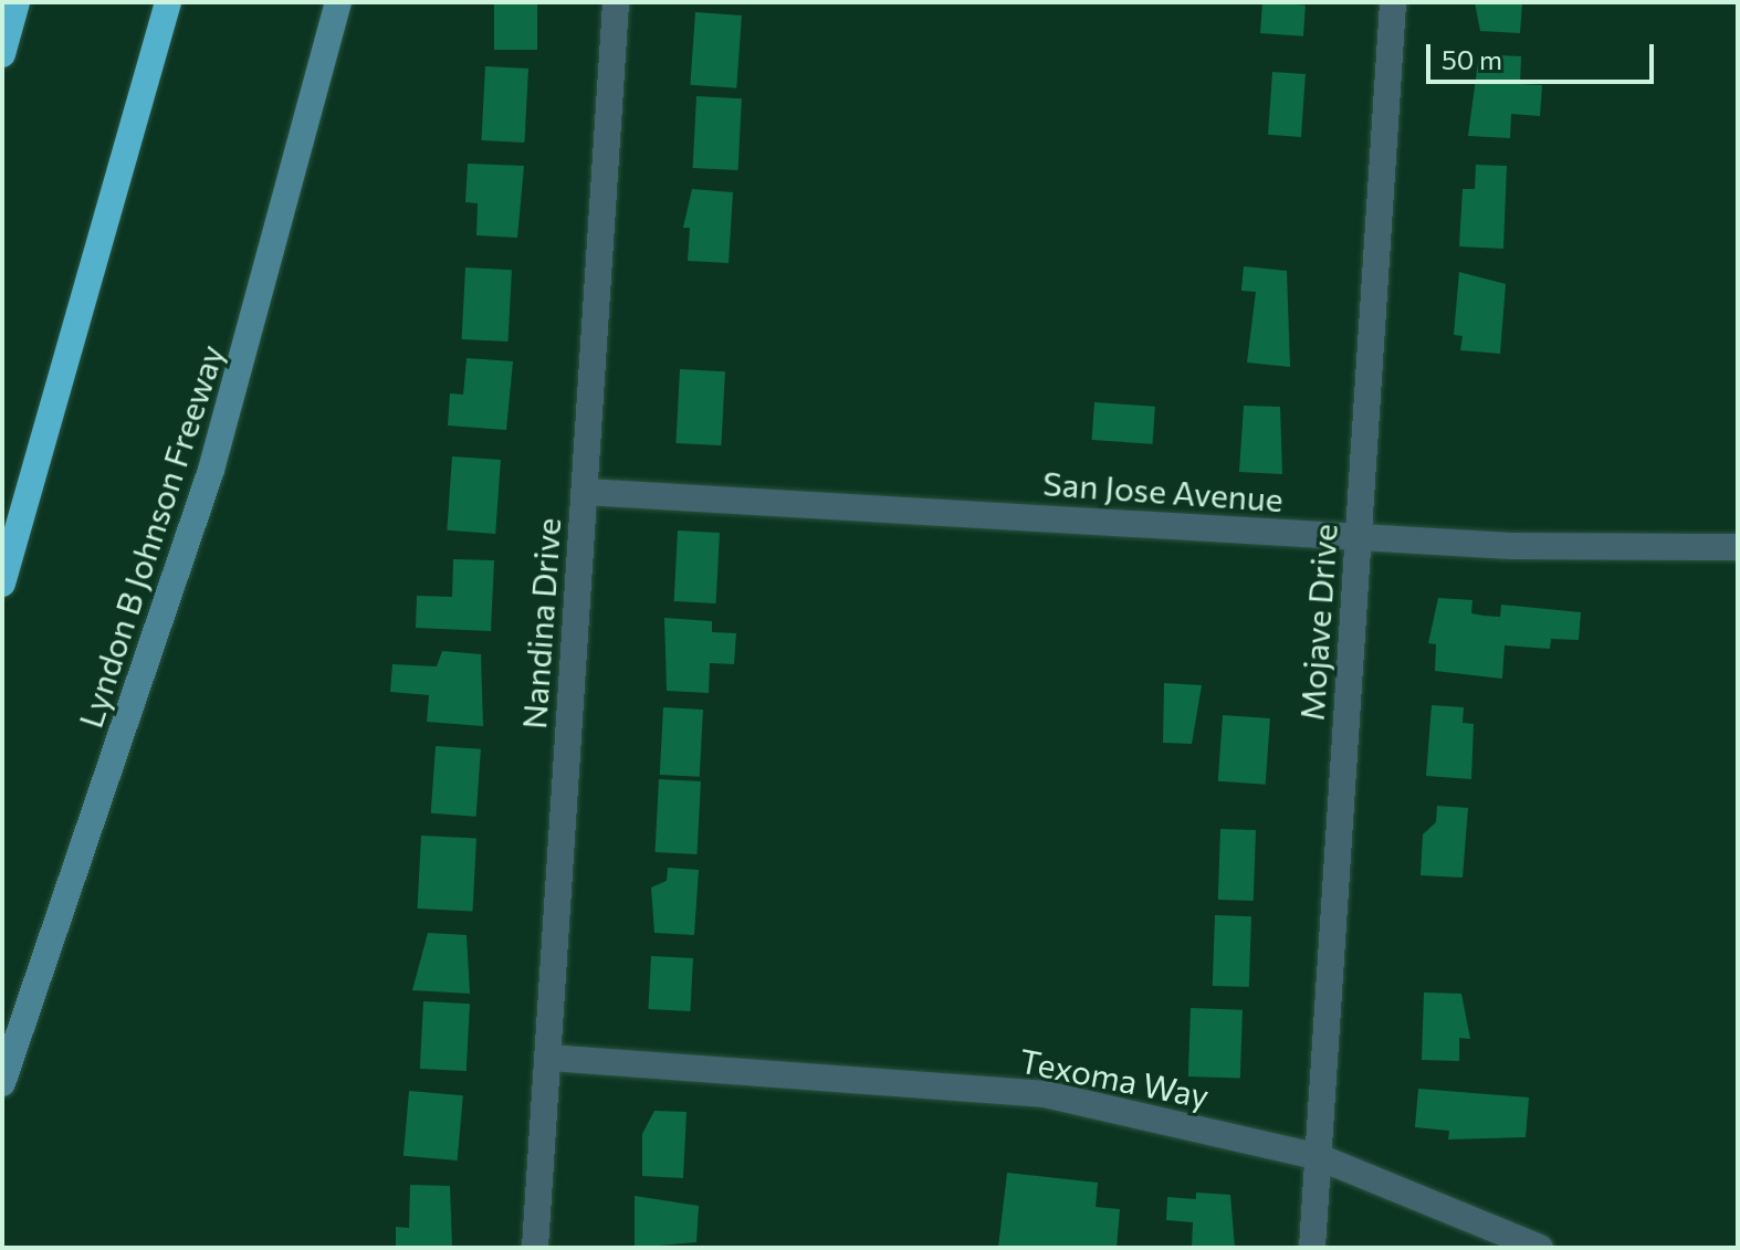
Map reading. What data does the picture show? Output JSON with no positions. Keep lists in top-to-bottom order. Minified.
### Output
{"streets":{"main road":["Lyndon B Johnson Freeway"],"street":["San Jose Avenue","Mojave Drive","Nandina Drive","Texoma Way"]},"crossings":[["San Jose Avenue","Mojave Drive"],["San Jose Avenue","Nandina Drive"],["Mojave Drive","Texoma Way"],["Nandina Drive","Texoma Way"]],"scale_bar":"50 m"}
